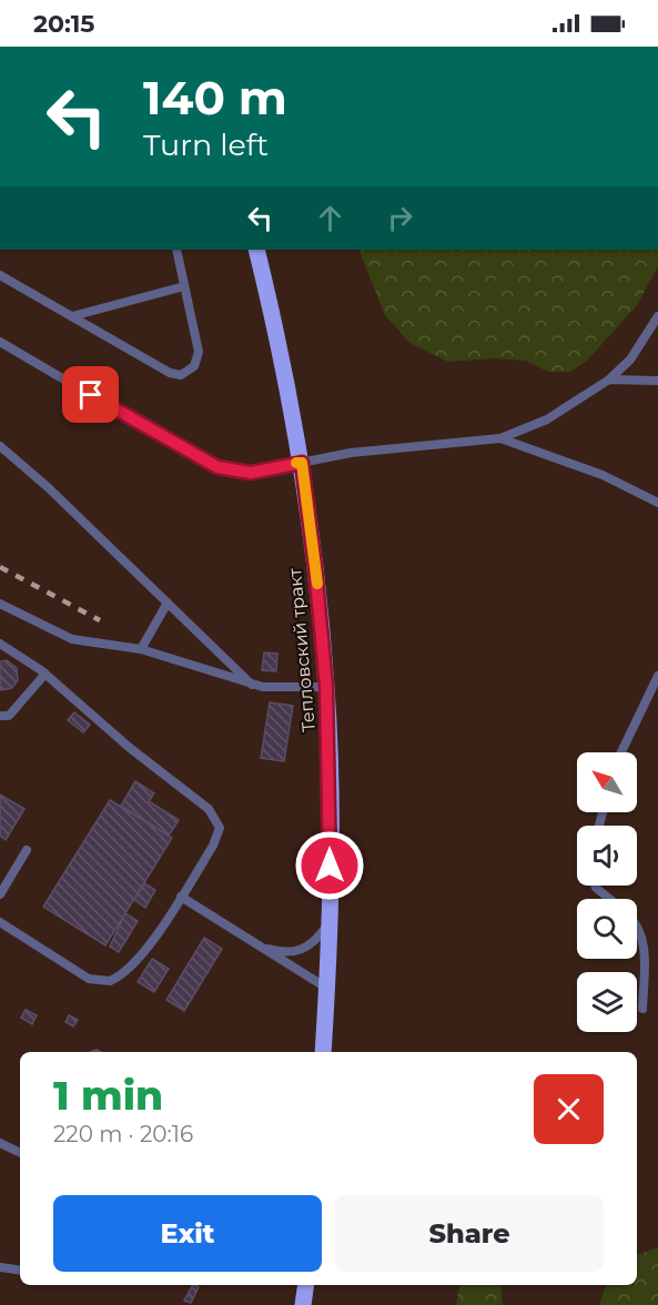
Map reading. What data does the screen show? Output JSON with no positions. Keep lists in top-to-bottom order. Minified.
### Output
{"streets":{"main road":["Тепловский тракт"]},"north":"top left","page":{"status":"20:15","turn":["140 m","Turn left"],"heading":["1 min","220 m · 20:16"],"buttons":["Exit","Share"]}}
